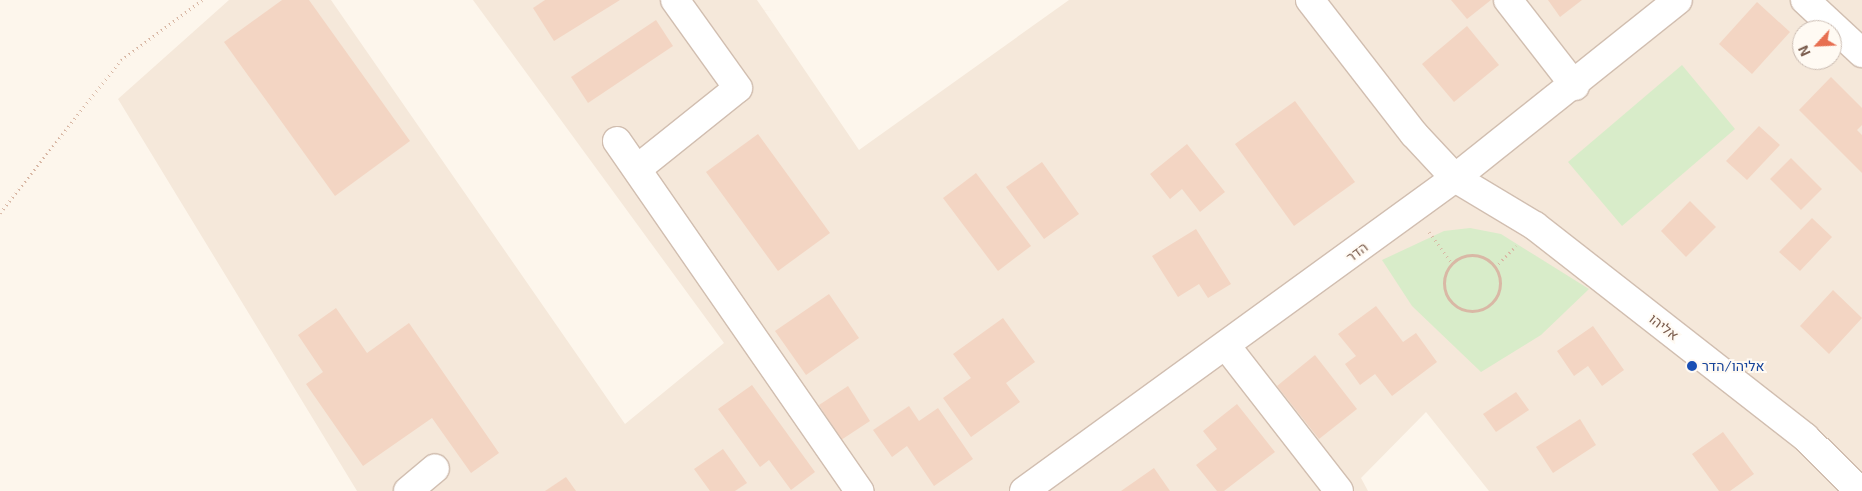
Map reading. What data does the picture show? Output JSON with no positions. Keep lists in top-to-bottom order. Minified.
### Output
{"streets":{"street":["הדר","אליהו"]},"crossings":[["הדר","אליהו"]],"places":["אליהו/הדר"],"north":"bottom left"}
